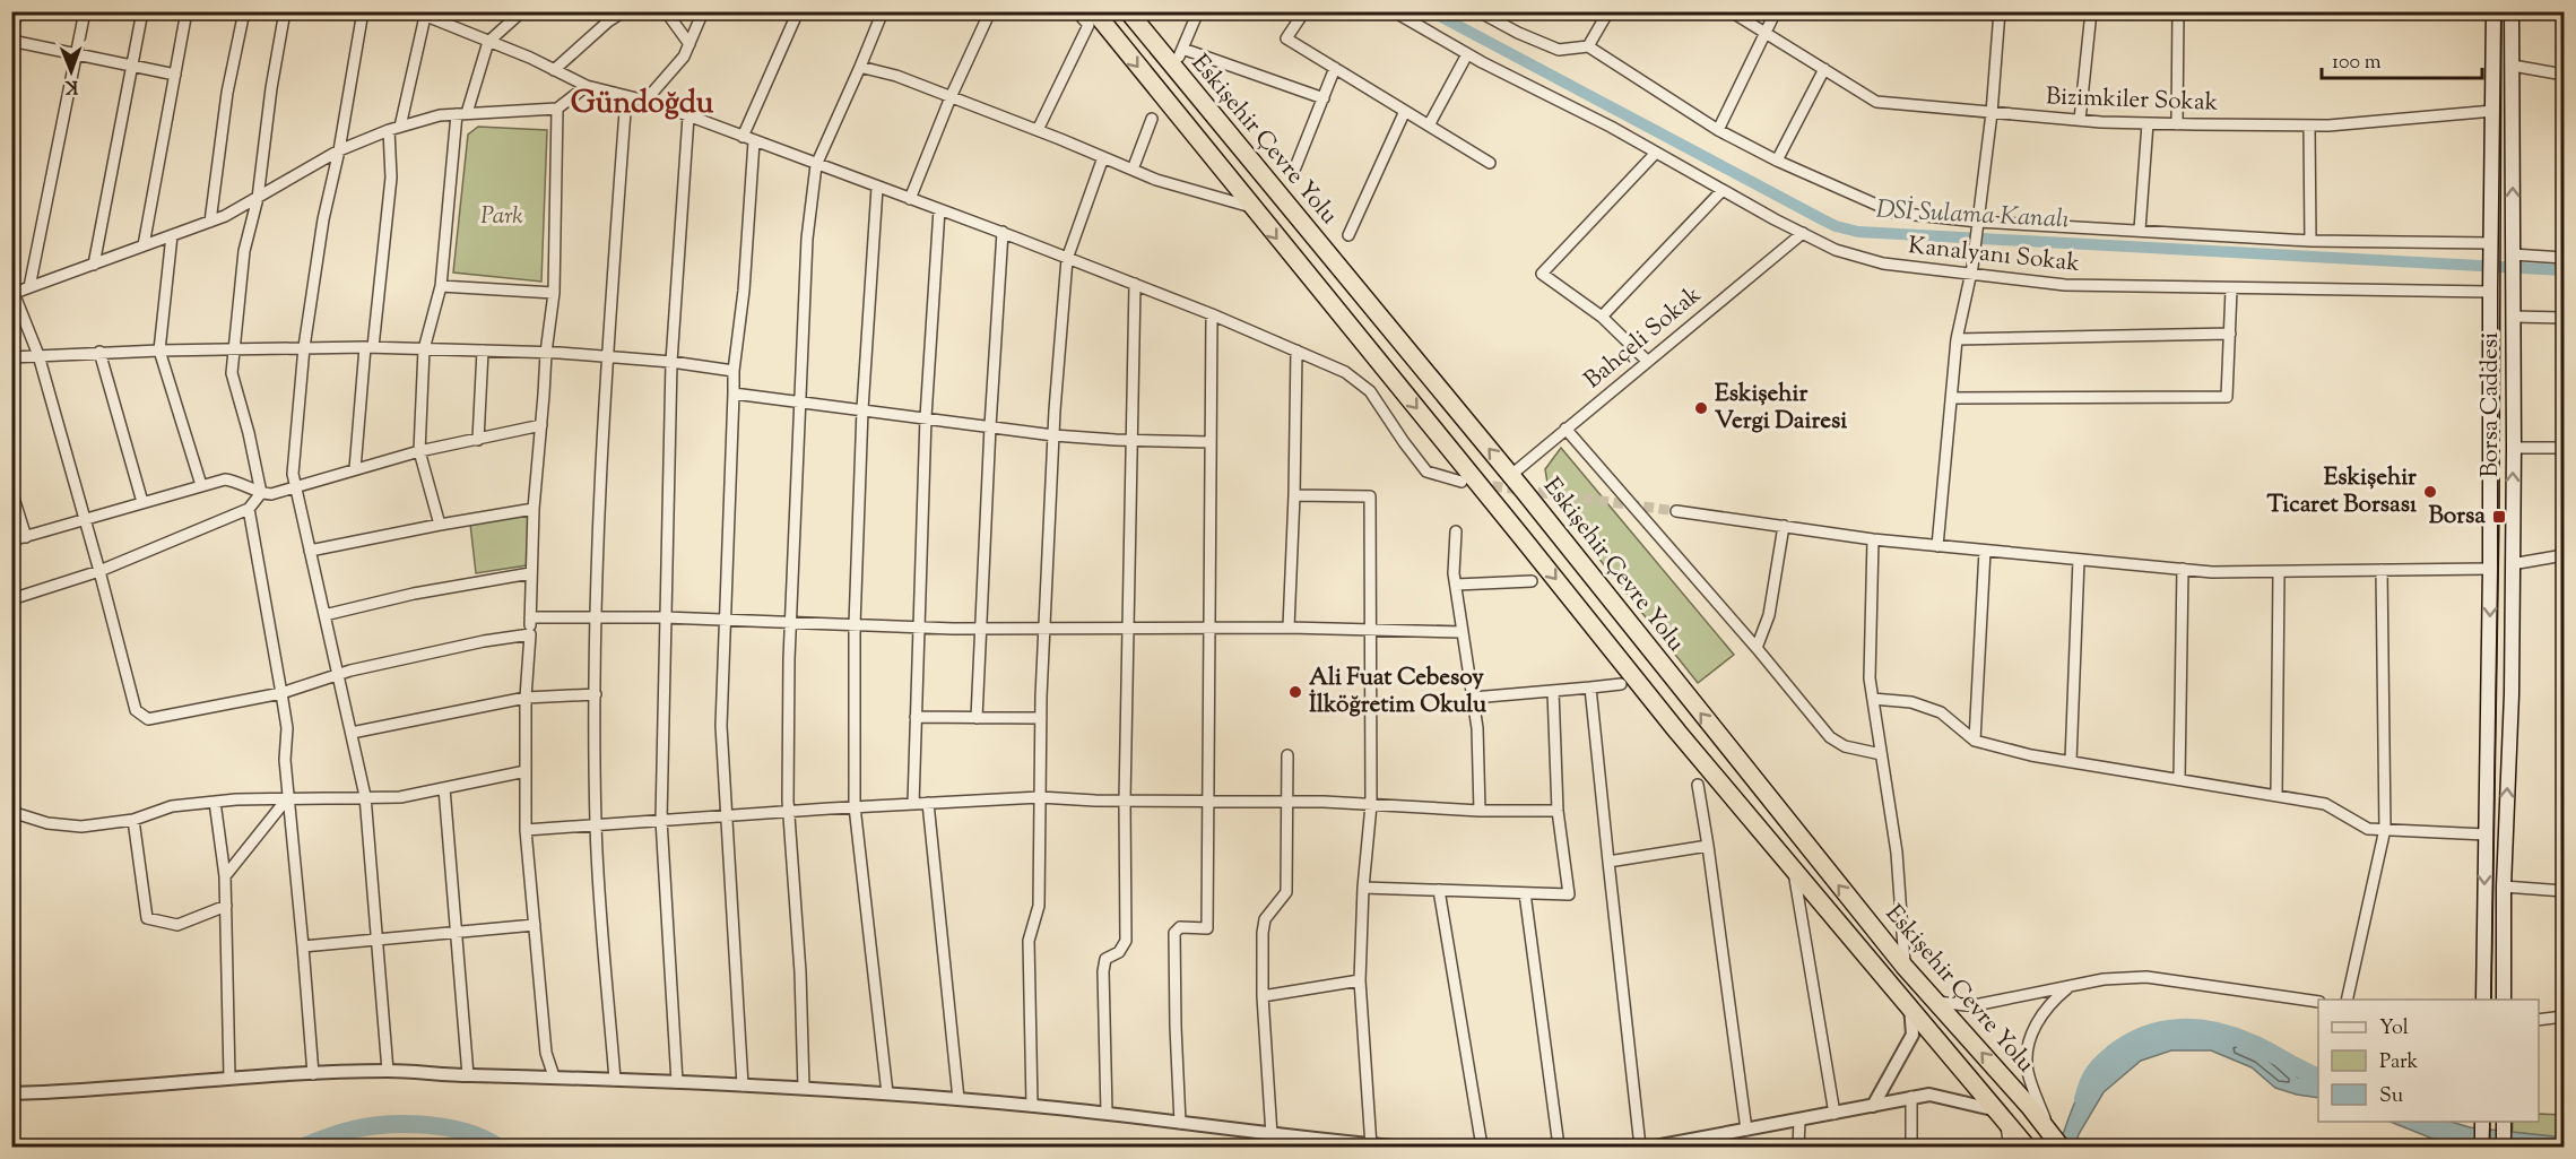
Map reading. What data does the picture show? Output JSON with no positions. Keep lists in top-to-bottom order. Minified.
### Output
{"streets":{"highway":["Eskişehir Çevre Yolu"],"main road":["Borsa Caddesi"],"street":["Bizimkiler Sokak","Kanalyanı Sokak","Bahçeli Sokak"]},"crossings":[["Bizimkiler Sokak","Borsa Caddesi"],["Eskişehir Çevre Yolu","Bahçeli Sokak"],["Kanalyanı Sokak","Bahçeli Sokak"],["Kanalyanı Sokak","Borsa Caddesi"]],"districts":["Gündoğdu"],"water":["DSİ Sulama Kanalı"],"parks":["Park"],"places":{"other":["Eskişehir Vergi Dairesi","Eskişehir Ticaret Borsası","Ali Fuat Cebesoy İlköğretim Okulu"],"transit":["Borsa"]},"legend":["Yol","Park","Su"],"scale_bar":"100 m","north":"bottom"}
